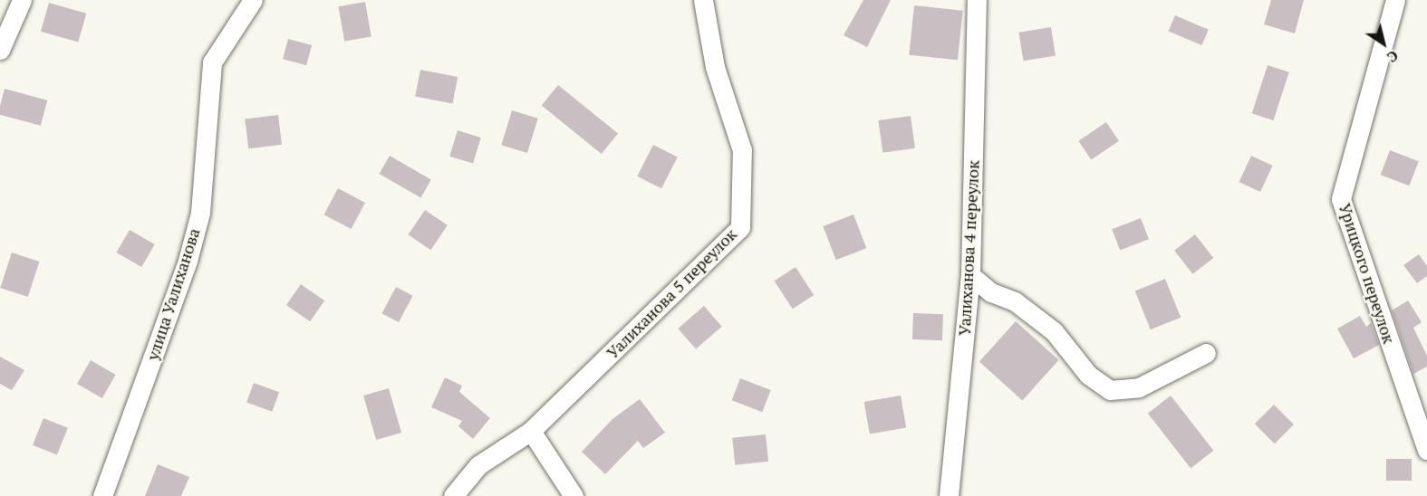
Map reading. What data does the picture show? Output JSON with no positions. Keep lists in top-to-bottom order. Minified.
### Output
{"streets":{"street":["Уалиханова 4 переулок","Урицкого переулок","Уалиханова 5 переулок","улица Уалиханова"]},"north":"bottom right"}
